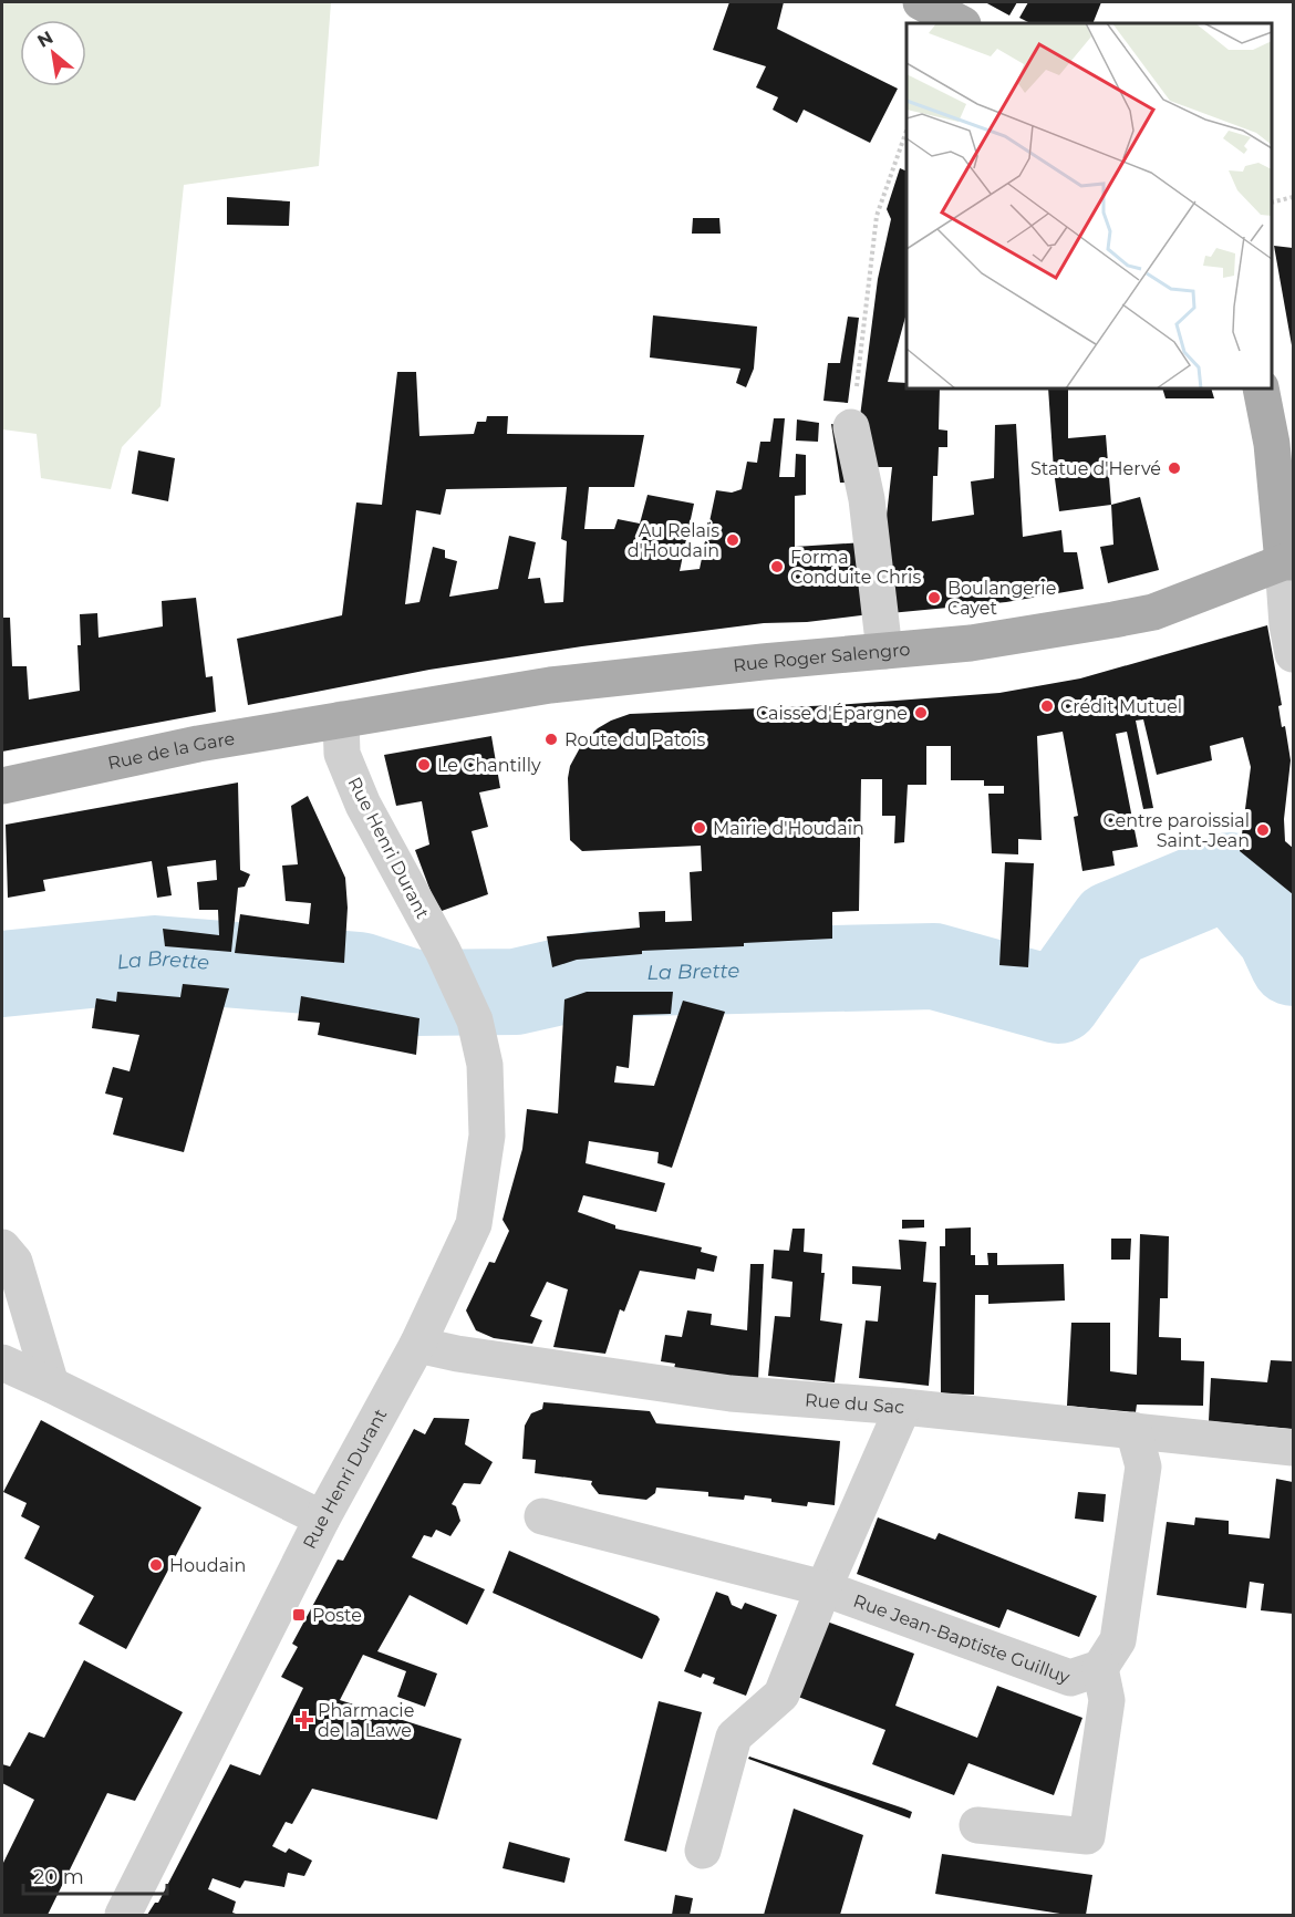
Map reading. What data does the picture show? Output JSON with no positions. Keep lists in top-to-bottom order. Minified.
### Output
{"streets":{"main road":["Rue Roger Salengro","Rue de la Gare"],"street":["Rue Henri Durant","Rue du Sac","Rue Jean-Baptiste Guilluy"]},"crossings":[["Rue Roger Salengro","Rue de la Gare"],["Rue Roger Salengro","Rue Henri Durant"],["Rue de la Gare","Rue Henri Durant"],["Rue Henri Durant","Rue du Sac"]],"water":["La Brette"],"places":{"other":["Statue d'Hervé","Au Relais d'Houdain","Forma Conduite Chris","Boulangerie Cayet","Crédit Mutuel","Caisse d'Épargne","Route du Patois","Le Chantilly","Mairie d'Houdain","Centre paroissial Saint-Jean","Houdain"],"transit":["Poste"],"health":["Pharmacie de la Lawe"]},"scale_bar":"20 m","north":"top left"}
